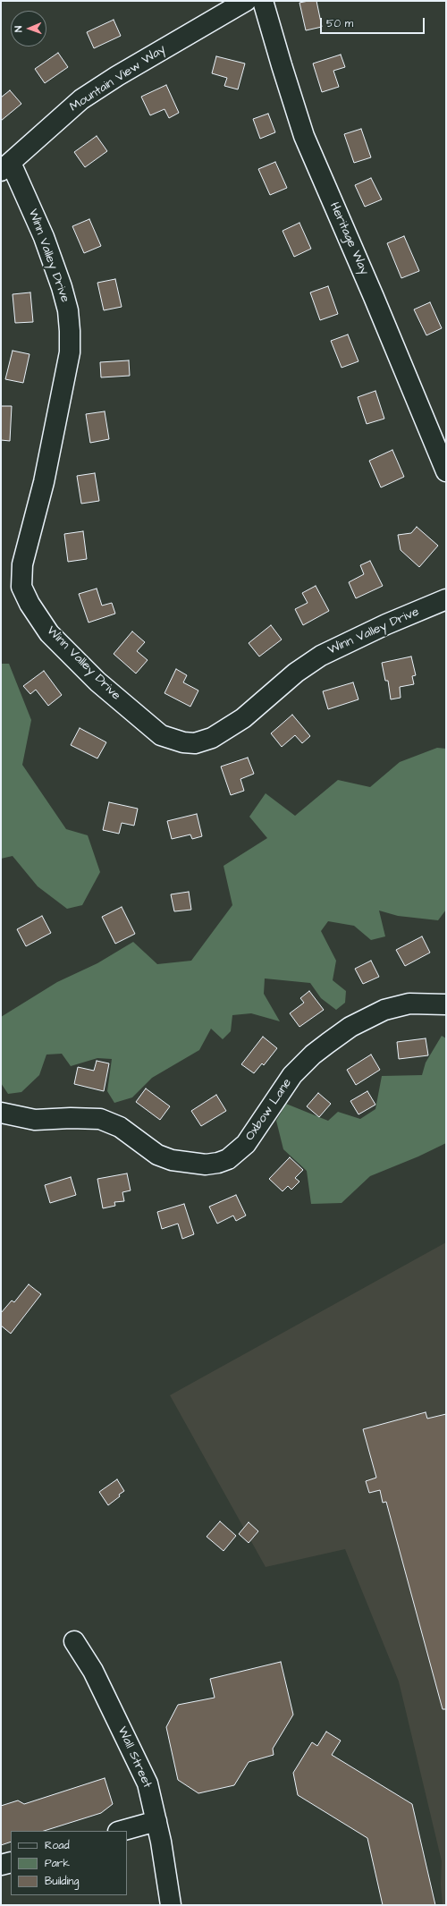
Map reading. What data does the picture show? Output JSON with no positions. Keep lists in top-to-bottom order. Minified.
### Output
{"streets":{"street":["Mountain View Way","Heritage Way","Winn Valley Drive","Oxbow Lane","Wall Street"]},"crossings":[["Mountain View Way","Winn Valley Drive"]],"legend":["Road","Park","Building"],"scale_bar":"50 m","north":"left"}
